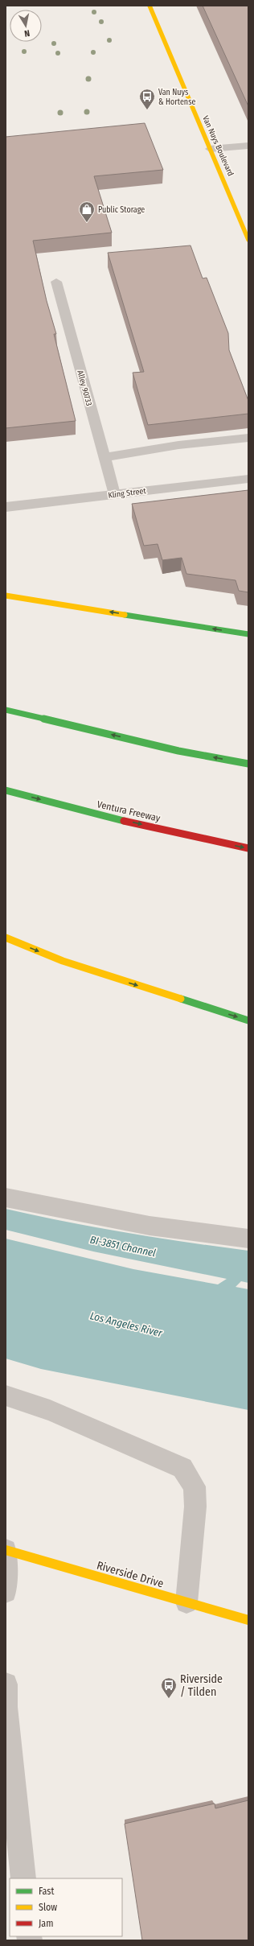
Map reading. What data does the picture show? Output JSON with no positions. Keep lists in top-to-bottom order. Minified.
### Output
{"streets":{"main road":["Van Nuys Boulevard","Ventura Freeway","Riverside Drive"],"street":["Alley 90733","Kling Street"]},"crossings":[["Alley 90733","Kling Street"]],"one_way":["Ventura Freeway"],"water":["BI-3851 Channel","Los Angeles River"],"places":{"bus stop":["Van Nuys & Hortense","Riverside / Tilden"],"shop":["Public Storage"]},"legend":["Fast","Slow","Jam"],"north":"bottom"}
